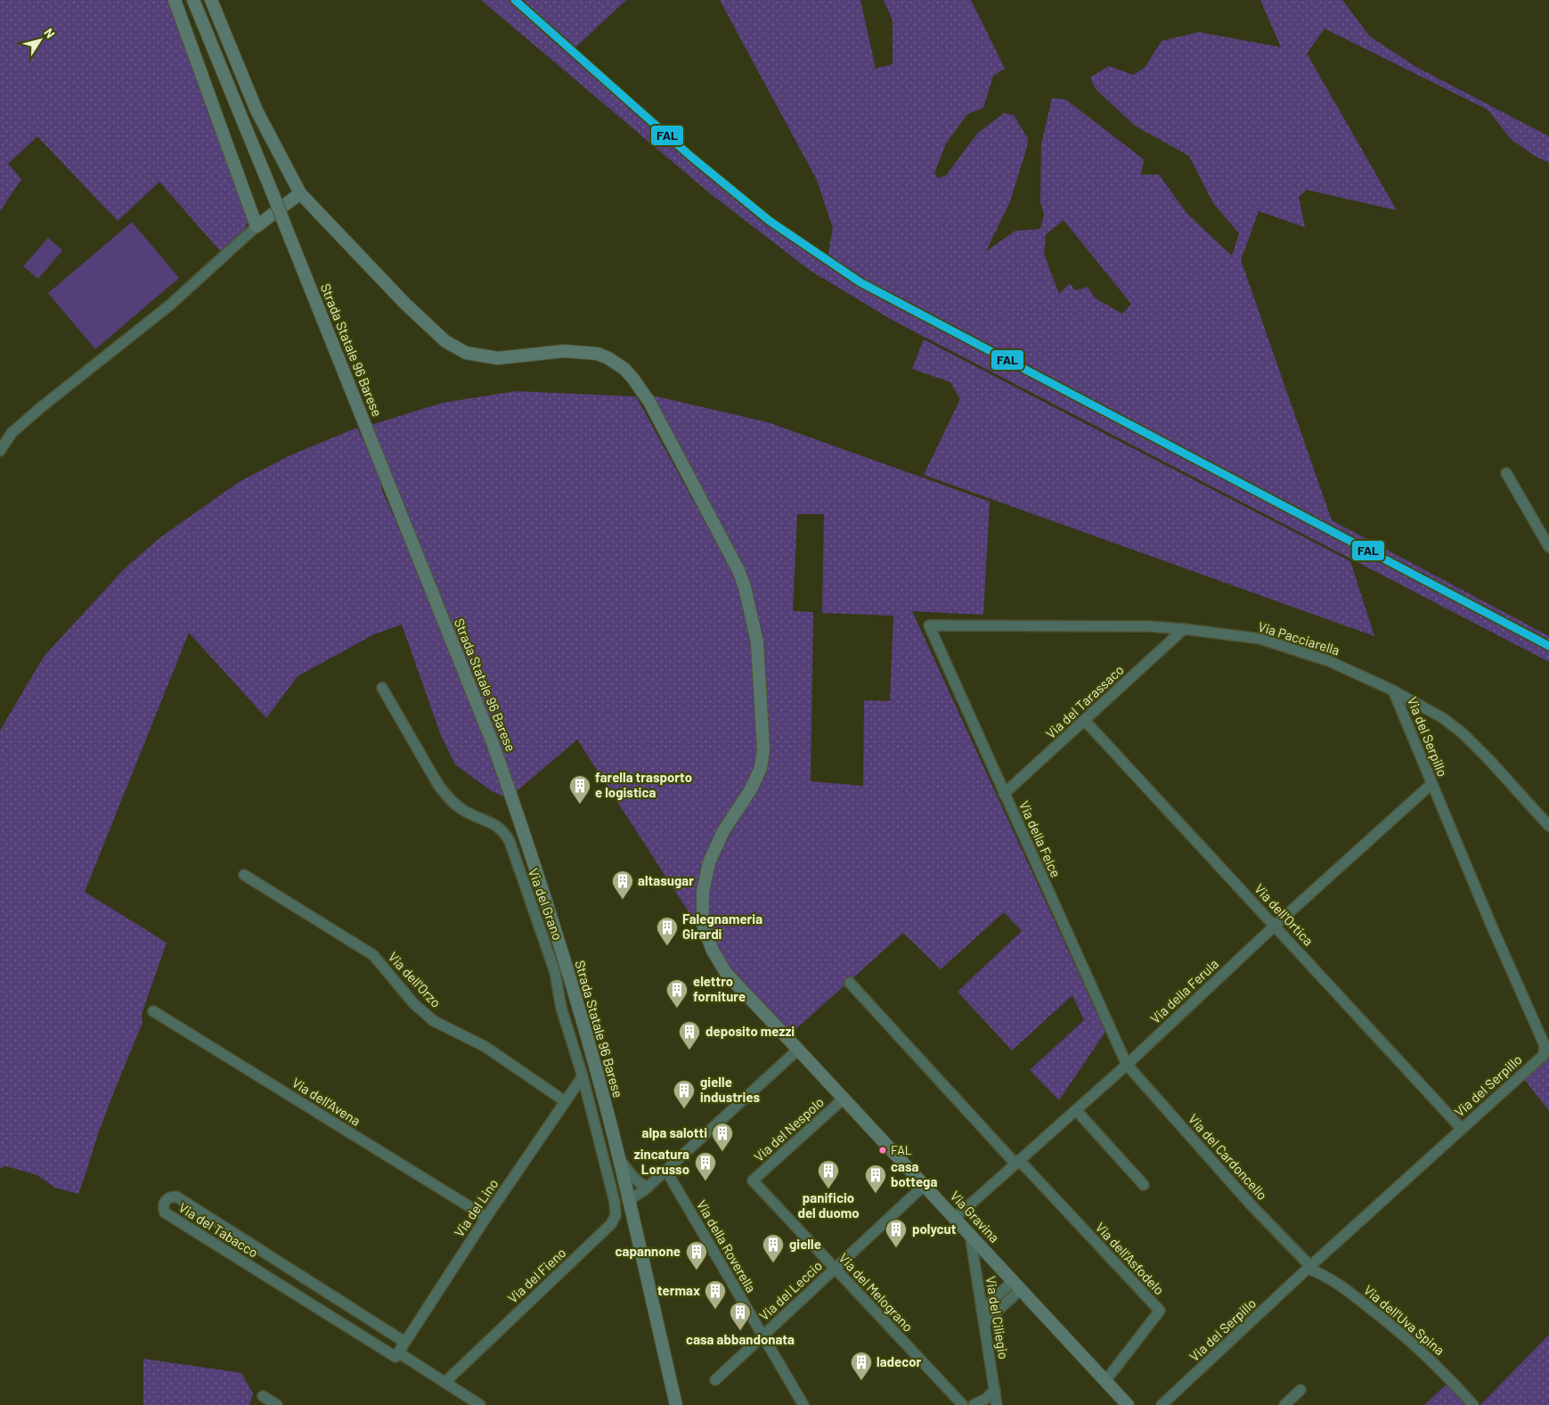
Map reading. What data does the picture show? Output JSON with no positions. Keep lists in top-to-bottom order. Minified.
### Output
{"streets":{"main road":["Strada Statale 96 Barese","Via Gravina"],"street":["Via Pacciarella","Via del Tarassaco","Via del Serpillo","Via della Felce","Via del Grano","Via dell'Ortica","Via dell'Orzo","Via della Ferula","Via dell'Avena","Via del Nespolo","Via del Cardoncello","Via del Lino","Via del Tabacco","Via della Roverella","Via dell'Asfodelo","Via del Fieno","Via del Leccio","Via del Melograno","Via del Ciliegio","Via dell'Uva Spina"]},"crossings":[["Via Pacciarella","Via del Tarassaco"],["Via Pacciarella","Via del Serpillo"],["Via Pacciarella","Via della Felce"],["Via del Tarassaco","Via della Felce"],["Via del Tarassaco","Via dell'Ortica"],["Via del Serpillo","Via dell'Ortica"],["Via del Serpillo","Via della Ferula"],["Via del Serpillo","Via del Cardoncello"],["Via del Serpillo","Via dell'Uva Spina"],["Via della Felce","Via della Ferula"],["Via della Felce","Via del Cardoncello"],["Via del Grano","Via del Lino"],["Via del Grano","Via del Fieno"],["Via dell'Ortica","Via della Ferula"],["Via dell'Orzo","Via del Lino"],["Via della Ferula","Via del Cardoncello"],["Via della Ferula","Via Gravina"],["Via della Ferula","Via dell'Asfodelo"],["Via dell'Avena","Via del Lino"],["Via del Nespolo","Via Gravina"],["Via del Nespolo","Via del Melograno"],["Via del Cardoncello","Via dell'Uva Spina"],["Via del Lino","Via del Tabacco"],["Via Gravina","Via dell'Asfodelo"],["Via Gravina","Via del Leccio"],["Via Gravina","Via del Ciliegio"],["Via del Tabacco","Via del Fieno"],["Via della Roverella","Via del Leccio"],["Via del Leccio","Via del Melograno"]],"places":{"building":["farella trasporto e logistica","altasugar","Falegnameria Girardi","elettro forniture","deposito mezzi","gielle industries","alpa salotti","zincatura Lorusso","panificio del duomo","casa bottega","polycut","gielle","capannone","termax","casa abbandonata","ladecor"],"other":["FAL"]},"lines":["transit line FAL"],"north":"top right"}
